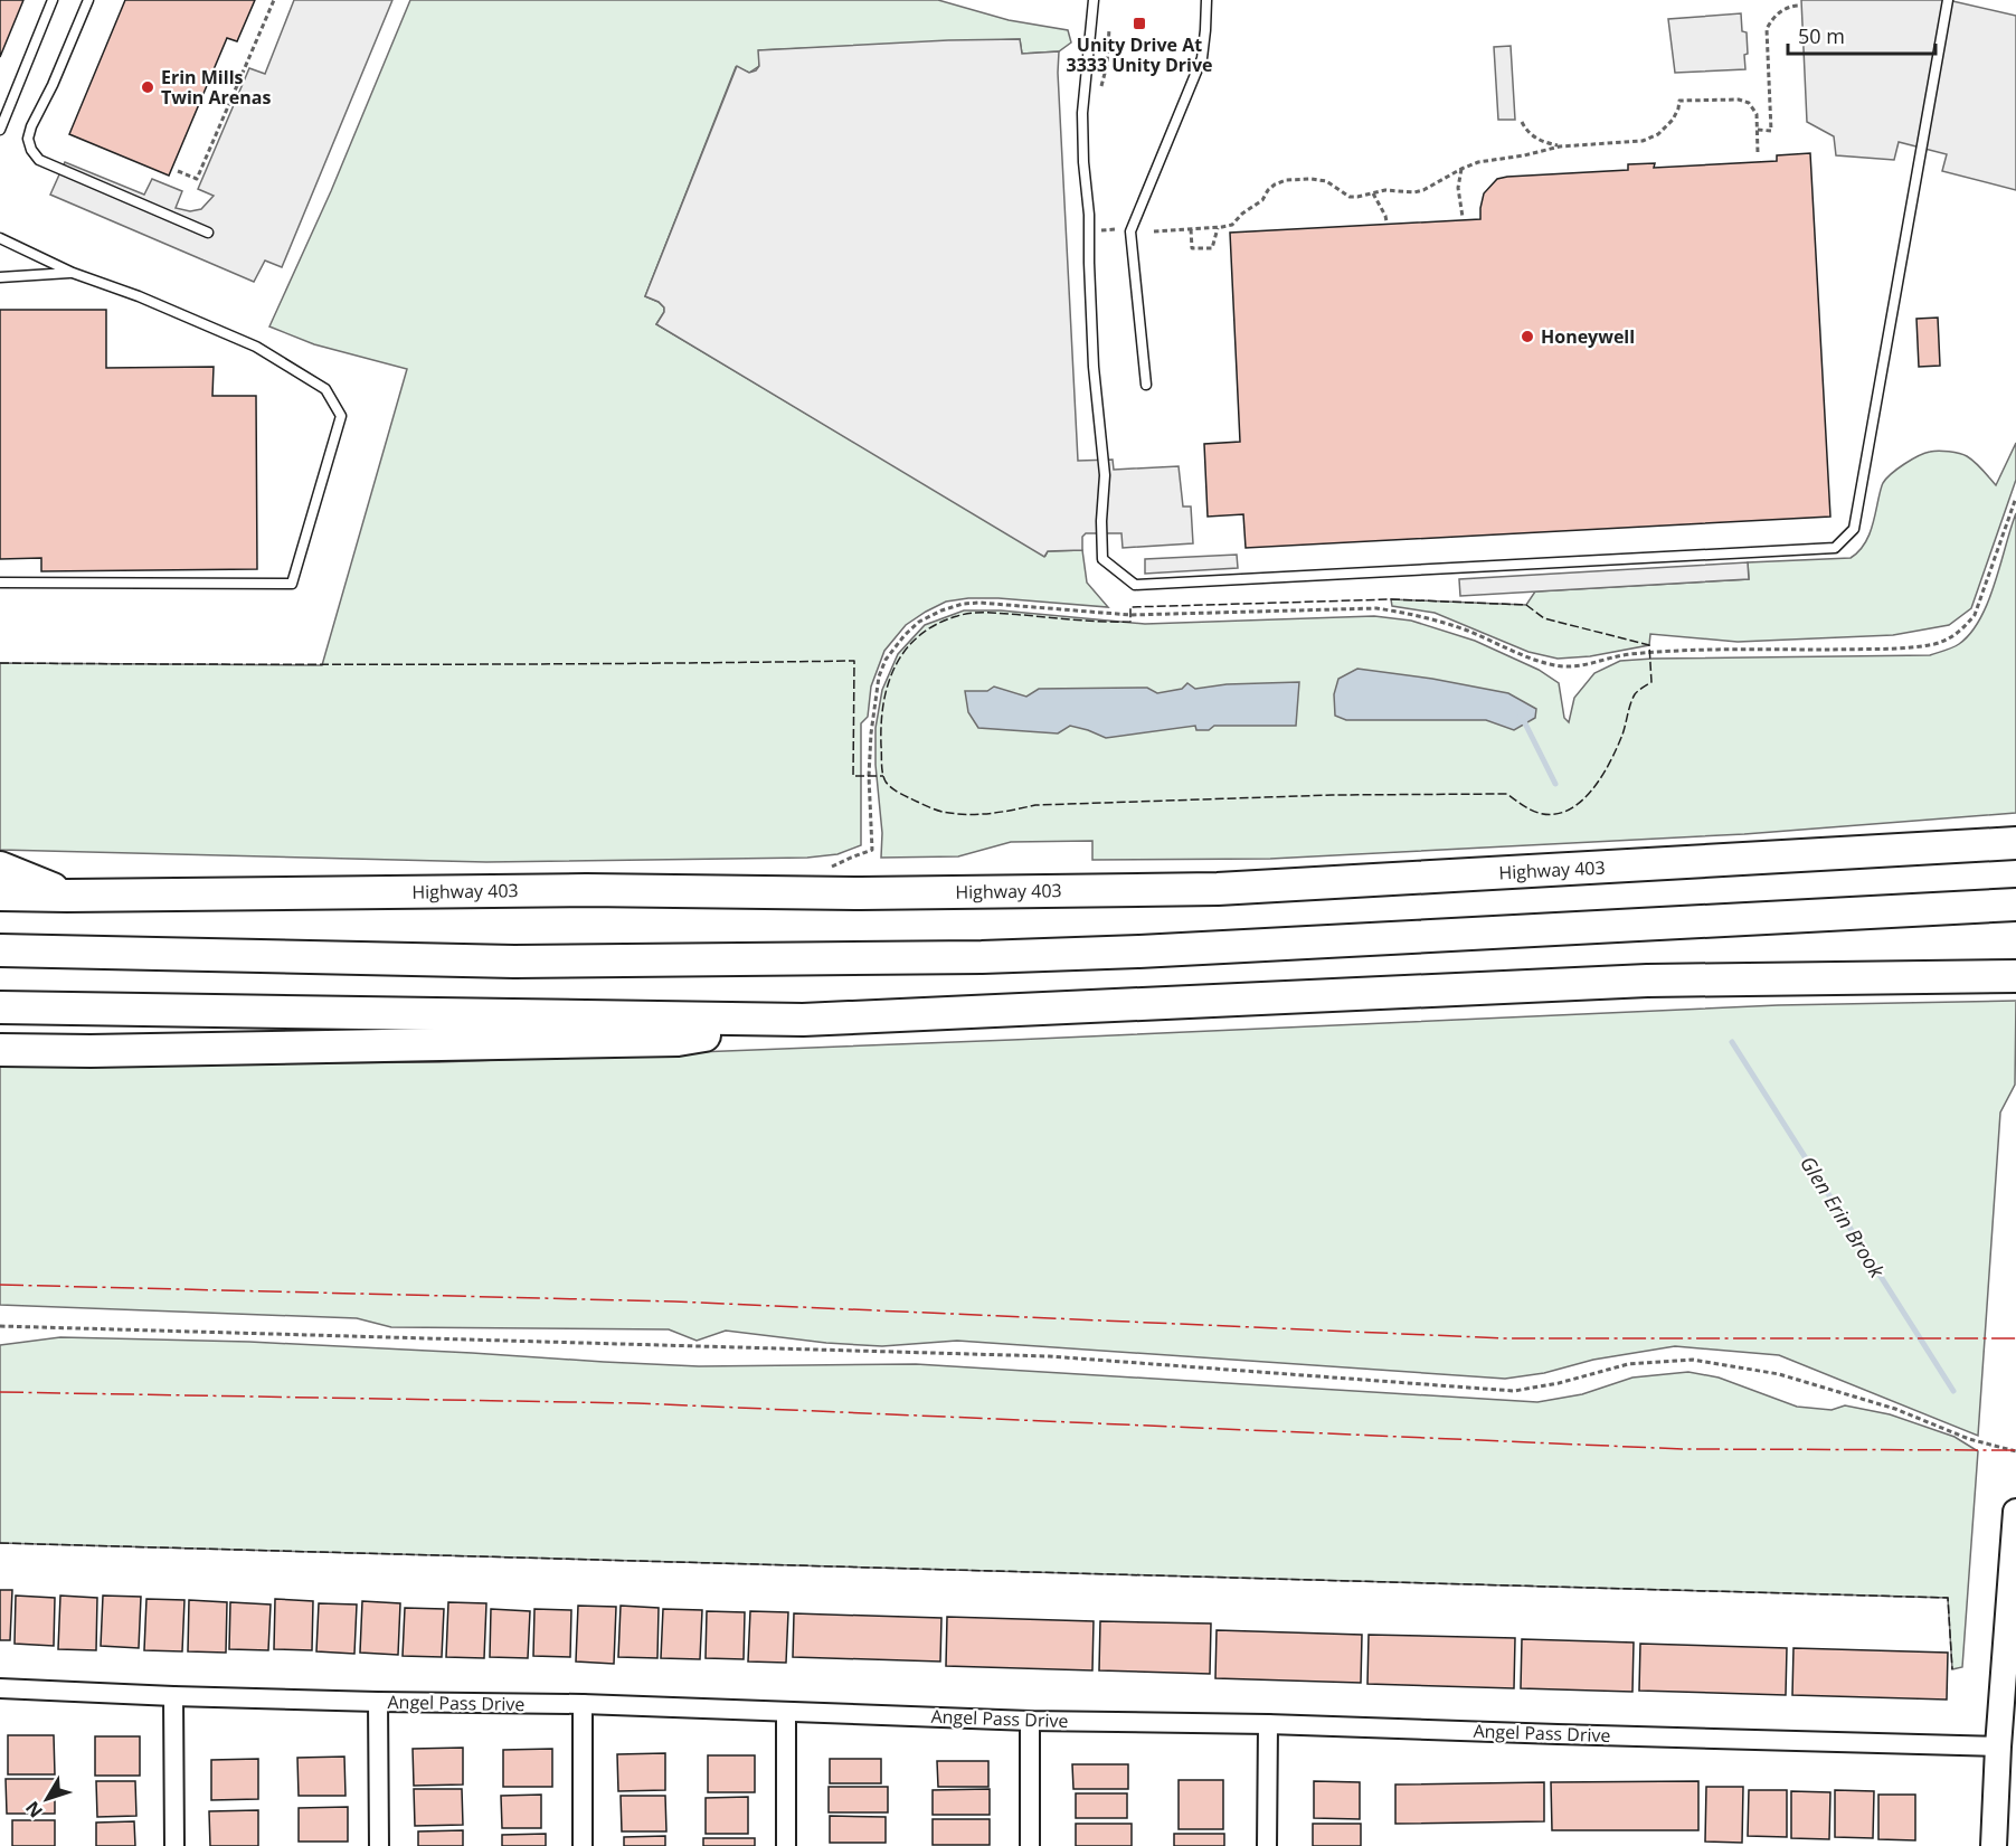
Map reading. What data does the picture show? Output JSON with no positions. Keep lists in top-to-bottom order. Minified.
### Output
{"streets":{"highway":["Highway 403"],"street":["Angel Pass Drive"]},"water":["Glen Erin Brook"],"places":{"transit":["Unity Drive At 3333 Unity Drive"],"other":["Erin Mills Twin Arenas","Honeywell"]},"scale_bar":"50 m","north":"bottom left"}
